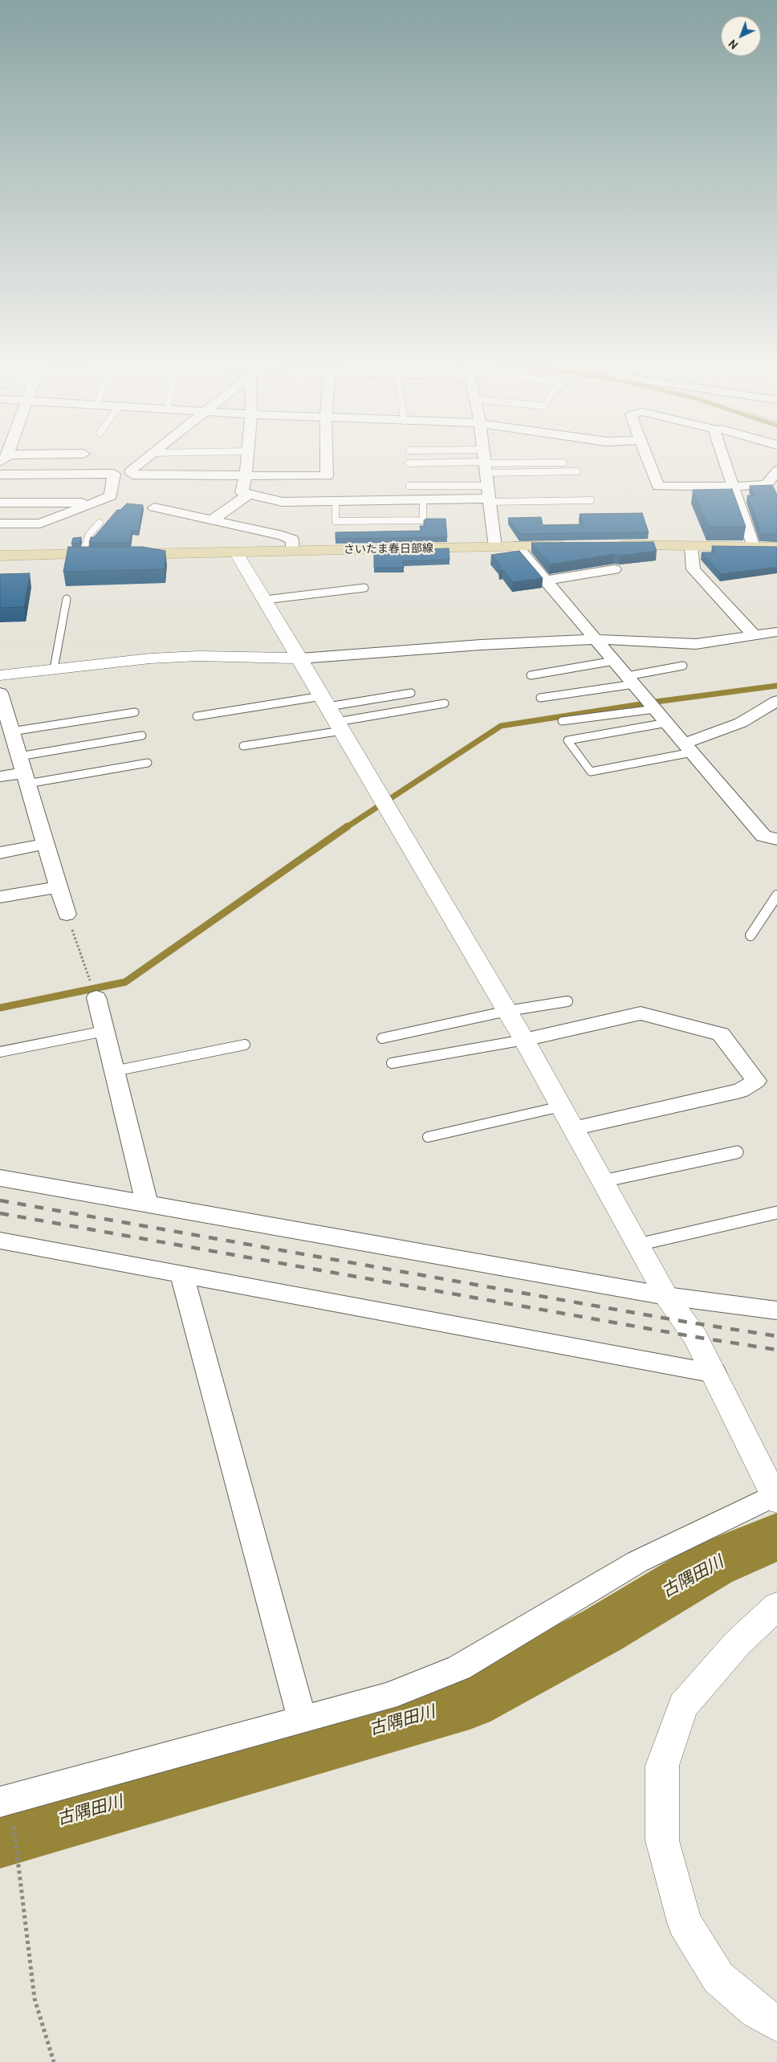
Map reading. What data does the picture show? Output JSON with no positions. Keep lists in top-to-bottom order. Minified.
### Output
{"streets":{"main road":["さいたま春日部線"]},"water":["古隅田川"],"north":"bottom left"}
